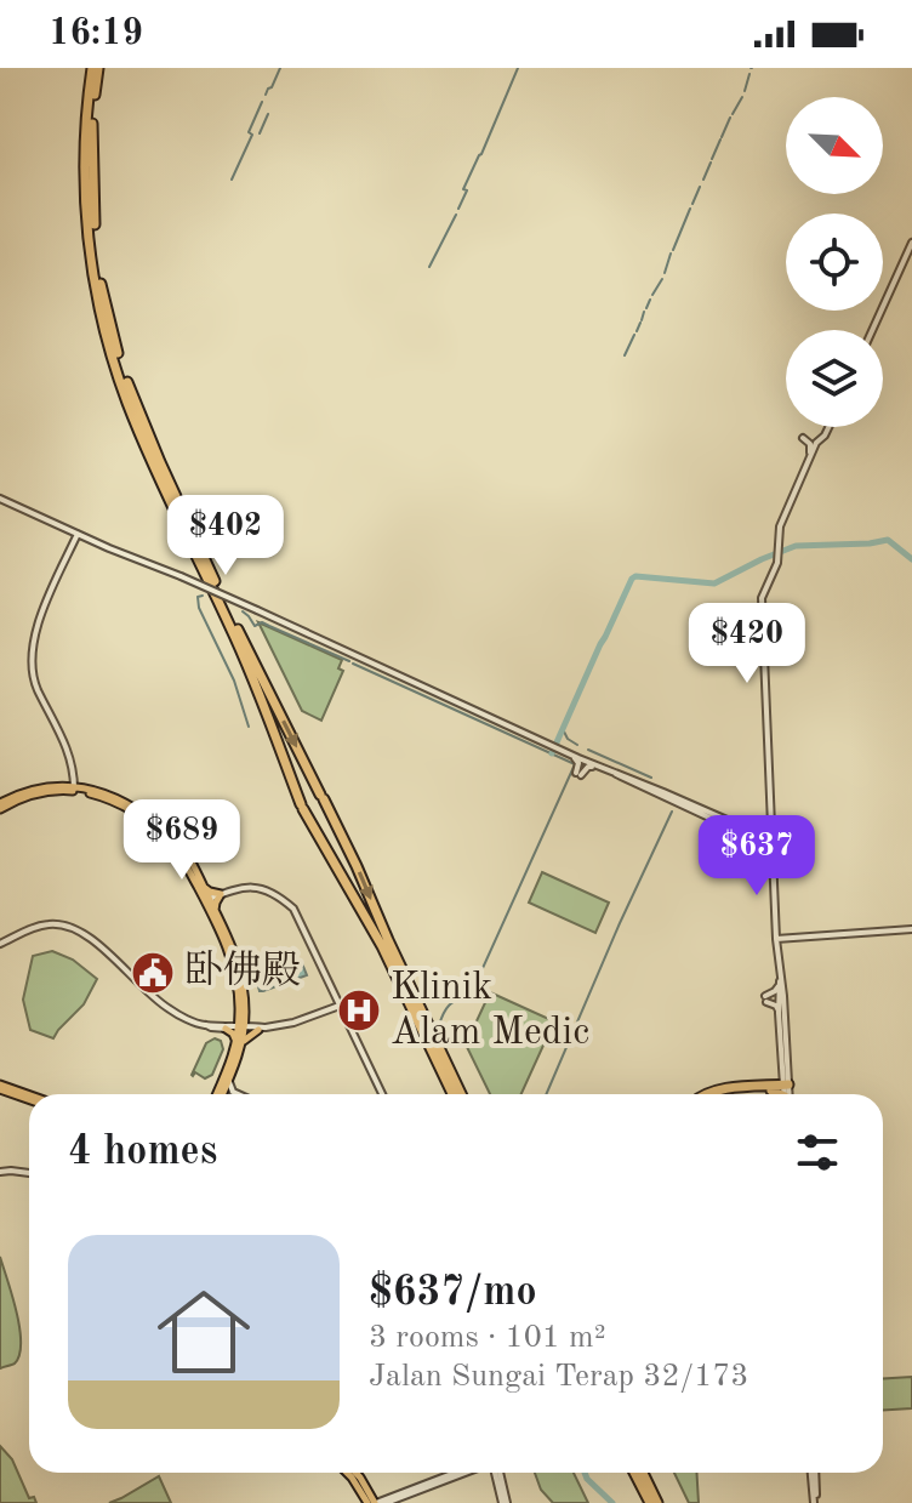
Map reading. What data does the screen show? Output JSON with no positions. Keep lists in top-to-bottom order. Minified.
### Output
{"places":{"public building":["卧佛殿"],"hospital":["Klinik Alam Medic"]},"north":"bottom right","page":{"status":"16:19","price":["$402","$420","$689","$637"],"heading":"4 homes","list":[{"name":"$637/mo","note":"3 rooms · 101 m² · Jalan Sungai Terap 32/173"}]}}
